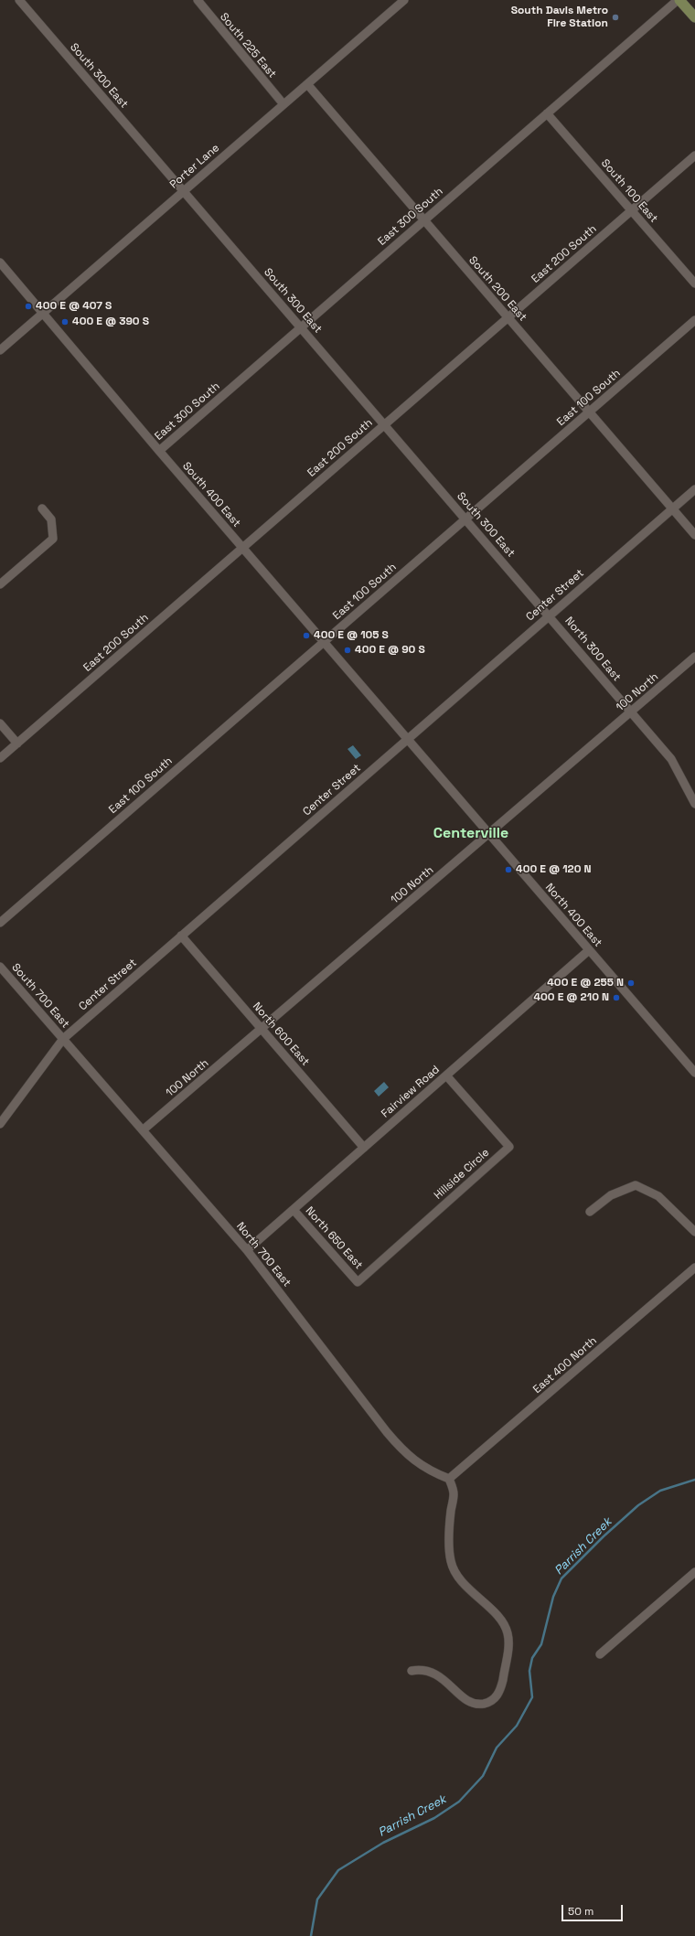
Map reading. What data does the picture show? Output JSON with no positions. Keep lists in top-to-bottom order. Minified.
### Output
{"streets":{"street":["South 225 East","South 300 East","Porter Lane","South 100 East","East 300 South","East 200 South","South 200 East","East 100 South","South 400 East","Center Street","North 300 East","100 North","North 400 East","South 700 East","North 600 East","Fairview Road","Hillside Circle","North 650 East","North 700 East","East 400 North"]},"crossings":[["South 225 East","Porter Lane"],["South 300 East","Porter Lane"],["South 300 East","East 300 South"],["South 300 East","East 200 South"],["South 300 East","East 100 South"],["South 300 East","Center Street"],["South 300 East","North 300 East"],["Porter Lane","South 200 East"],["Porter Lane","South 400 East"],["South 100 East","East 300 South"],["South 100 East","East 200 South"],["East 300 South","South 200 East"],["East 300 South","South 400 East"],["East 200 South","South 200 East"],["East 200 South","South 400 East"],["South 200 East","East 100 South"],["South 200 East","Center Street"],["East 100 South","South 400 East"],["South 400 East","Center Street"],["South 400 East","North 400 East"],["Center Street","North 300 East"],["Center Street","North 400 East"],["Center Street","South 700 East"],["Center Street","North 600 East"],["Center Street","North 700 East"],["North 300 East","100 North"],["100 North","North 400 East"],["100 North","North 600 East"],["100 North","North 700 East"],["North 400 East","Fairview Road"],["South 700 East","North 700 East"],["North 600 East","Fairview Road"],["Fairview Road","Hillside Circle"],["Fairview Road","North 650 East"],["Fairview Road","North 700 East"],["Hillside Circle","North 650 East"],["North 700 East","East 400 North"]],"districts":["Centerville"],"water":["Parrish Creek"],"places":["South Davis Metro Fire Station","400 E @ 407 S","400 E @ 390 S","400 E @ 105 S","400 E @ 90 S","400 E @ 120 N","400 E @ 255 N","400 E @ 210 N"],"scale_bar":"50 m"}
